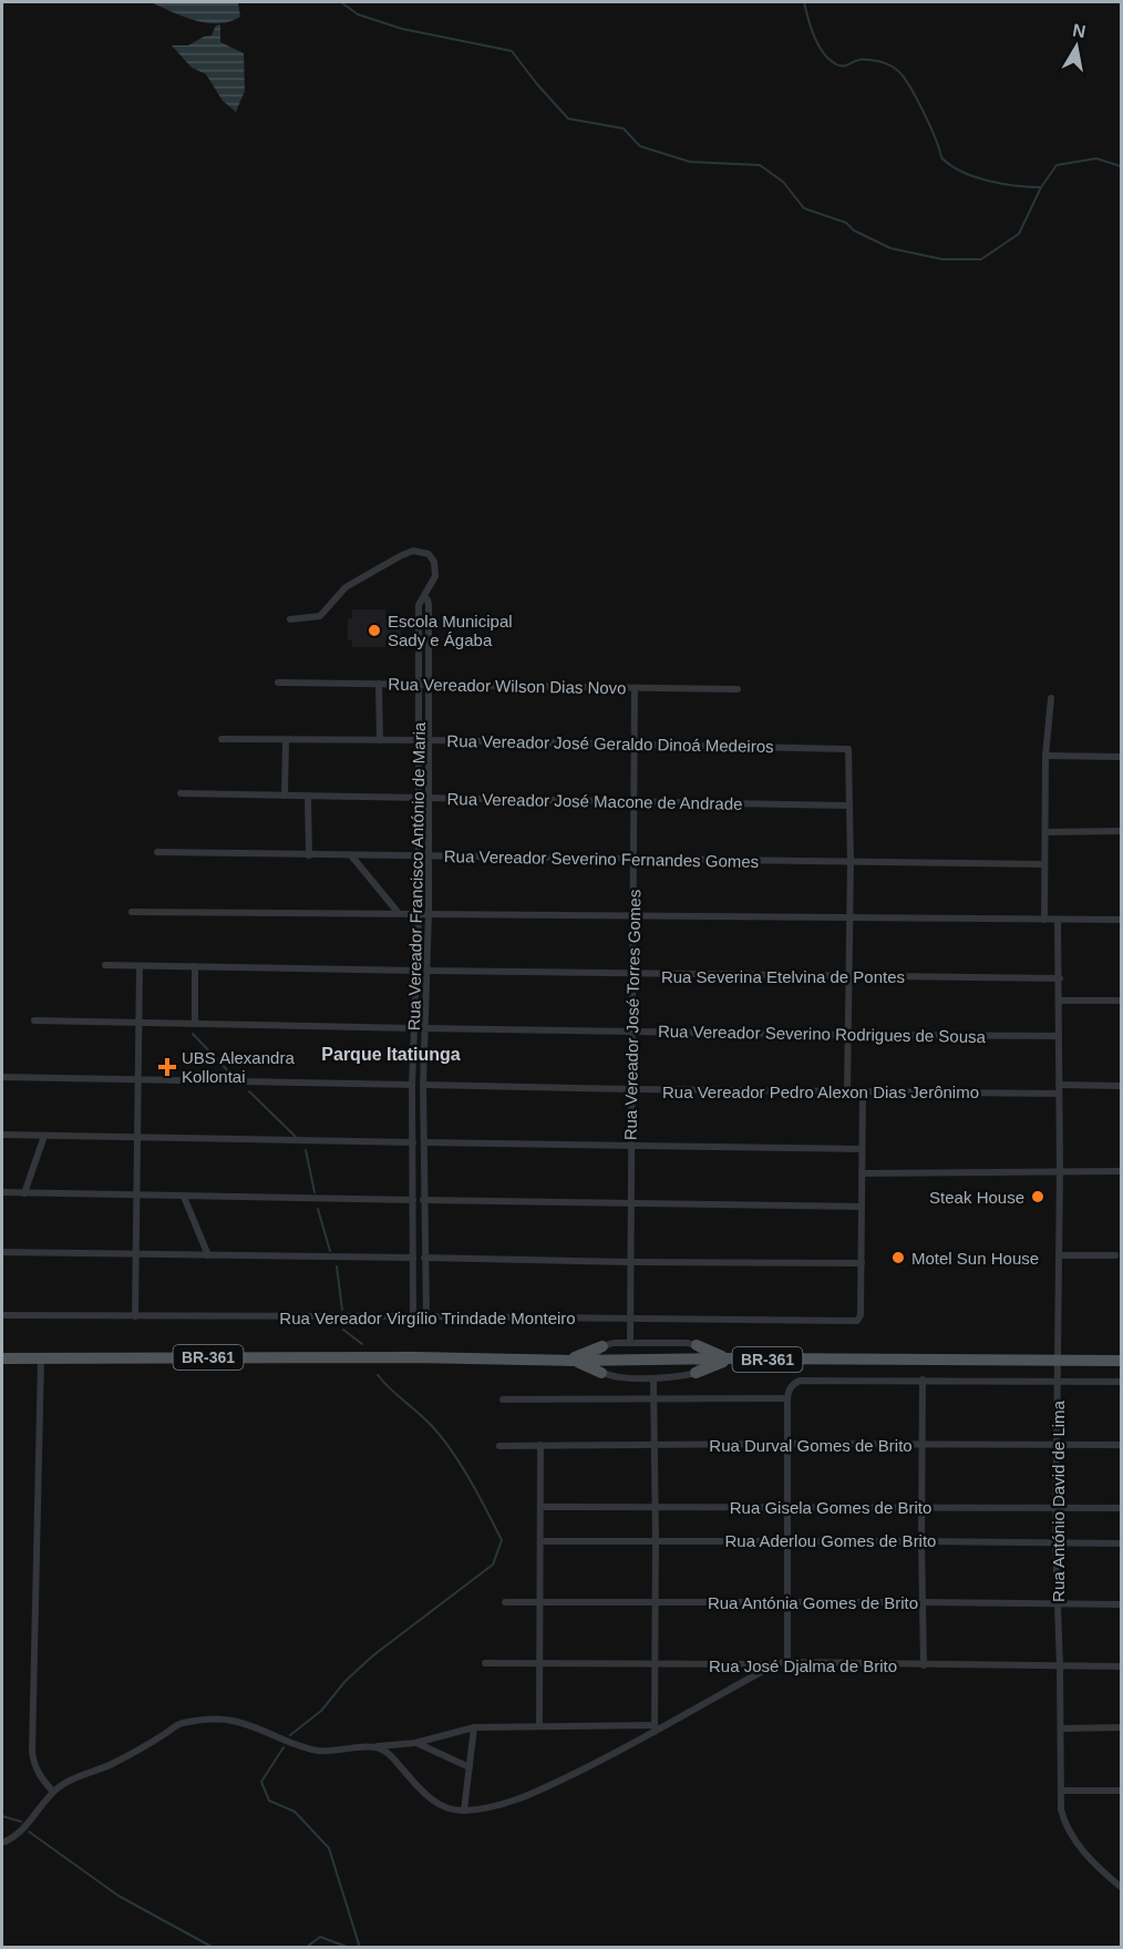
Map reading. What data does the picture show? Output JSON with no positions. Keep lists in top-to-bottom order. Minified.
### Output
{"streets":{"main road":["BR-361"],"street":["Rua Vereador Wilson Dias Novo","Rua Vereador José Geraldo Dinoá Medeiros","Rua Vereador José Macone de Andrade","Rua Vereador Severino Fernandes Gomes","Rua Vereador Francisco António de Maria","Rua Severina Etelvina de Pontes","Rua Vereador José Torres Gomes","Rua Vereador Severino Rodrigues de Sousa","Rua Vereador Pedro Alexon Dias Jerônimo","Rua Vereador Virgílio Trindade Monteiro","Rua Durval Gomes de Brito","Rua António David de Lima","Rua Gisela Gomes de Brito","Rua Aderlou Gomes de Brito","Rua Antónia Gomes de Brito","Rua José Djalma de Brito"]},"crossings":[["Rua Vereador Wilson Dias Novo","Rua Vereador Francisco António de Maria"],["Rua Vereador Wilson Dias Novo","Rua Vereador José Torres Gomes"],["Rua Vereador José Geraldo Dinoá Medeiros","Rua Vereador José Macone de Andrade"],["Rua Vereador José Geraldo Dinoá Medeiros","Rua Vereador Francisco António de Maria"],["Rua Vereador José Geraldo Dinoá Medeiros","Rua Vereador José Torres Gomes"],["Rua Vereador José Macone de Andrade","Rua Vereador Francisco António de Maria"],["Rua Vereador José Macone de Andrade","Rua Vereador José Torres Gomes"],["Rua Vereador Severino Fernandes Gomes","Rua Vereador Francisco António de Maria"],["Rua Vereador Severino Fernandes Gomes","Rua Vereador José Torres Gomes"],["Rua Vereador Francisco António de Maria","Rua Vereador Virgílio Trindade Monteiro"],["Rua Severina Etelvina de Pontes","Rua Vereador José Torres Gomes"],["Rua Severina Etelvina de Pontes","Rua António David de Lima"],["Rua Vereador José Torres Gomes","Rua Vereador Severino Rodrigues de Sousa"],["Rua Vereador José Torres Gomes","Rua Vereador Pedro Alexon Dias Jerônimo"],["Rua Vereador José Torres Gomes","Rua Vereador Virgílio Trindade Monteiro"],["Rua Vereador Severino Rodrigues de Sousa","Rua António David de Lima"],["Rua Vereador Pedro Alexon Dias Jerônimo","Rua António David de Lima"],["BR-361","Rua António David de Lima"],["Rua Durval Gomes de Brito","Rua António David de Lima"],["Rua António David de Lima","Rua Gisela Gomes de Brito"],["Rua António David de Lima","Rua Aderlou Gomes de Brito"],["Rua António David de Lima","Rua Antónia Gomes de Brito"],["Rua António David de Lima","Rua José Djalma de Brito"]],"districts":["Parque Itatiunga"],"places":{"other":["Escola Municipal Sady e Ágaba","Steak House","Motel Sun House"],"health":["UBS Alexandra Kollontai"]},"north":"top"}
